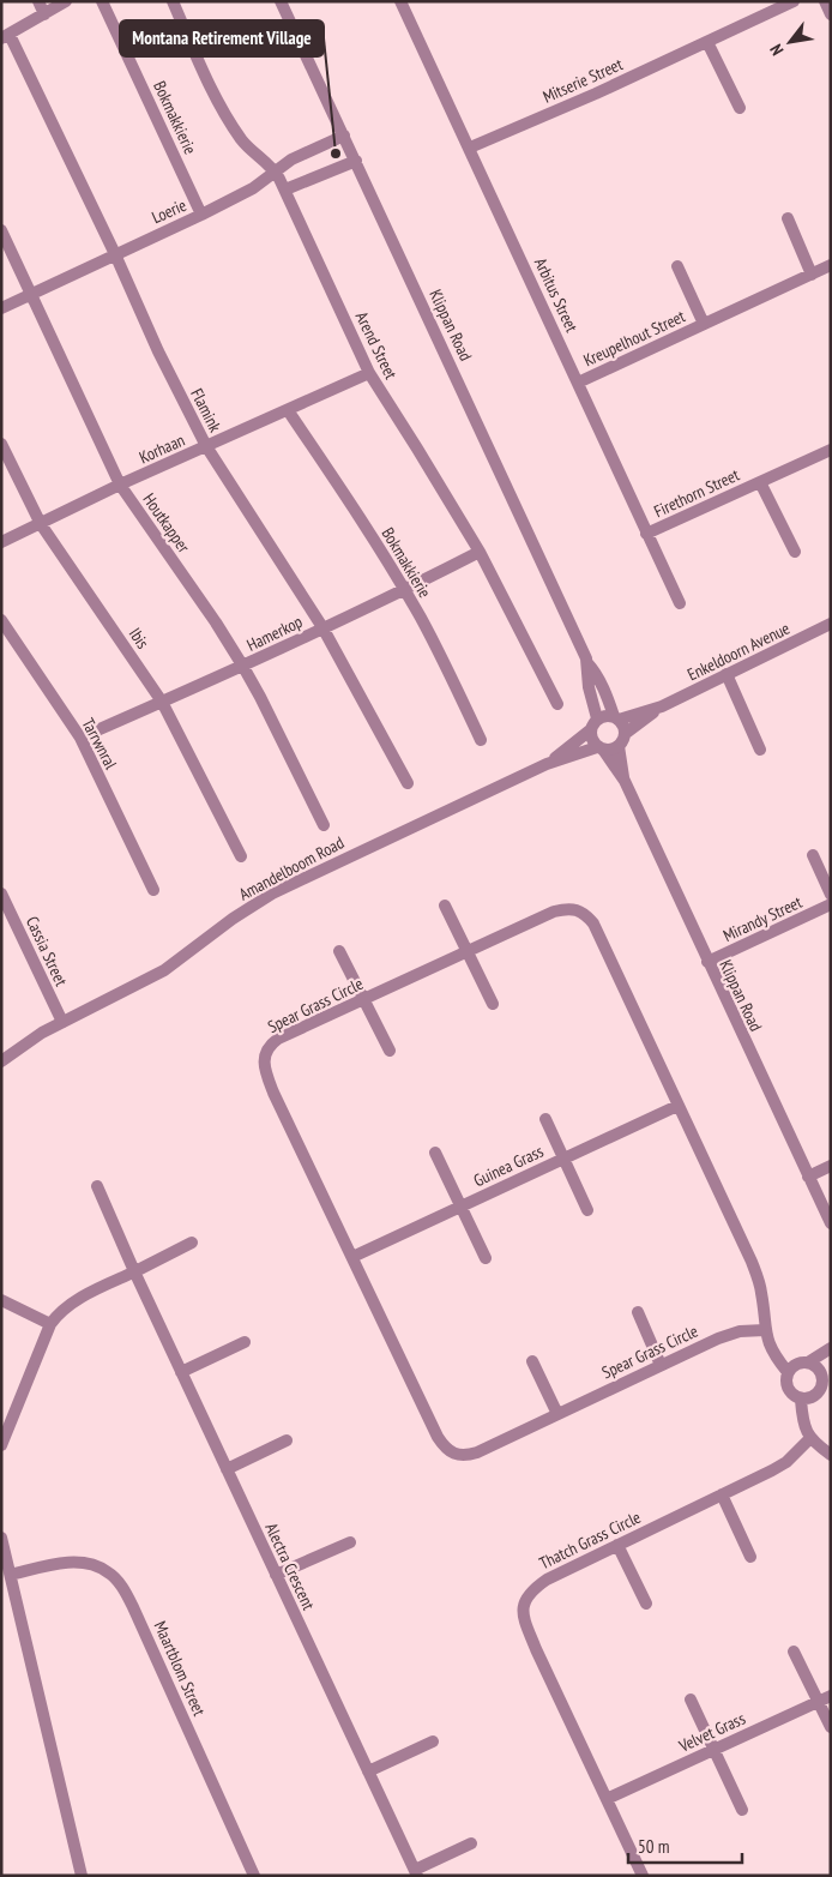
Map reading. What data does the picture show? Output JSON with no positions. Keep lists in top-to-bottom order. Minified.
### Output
{"streets":{"street":["Mitserie Street","Bokmakkierie","Loerie","Arbitus Street","Klippan Road","Kreupelhout Street","Arend Street","Flamink","Korhaan","Firethorn Street","Houtkapper","Hamerkop","Ibis","Enkeldoorn Avenue","Tarrwnral","Amandelboom Road","Mirandy Street","Cassia Street","Spear Grass Circle","Guinea Grass","Thatch Grass Circle","Alectra Crescent","Maartblom Street","Velvet Grass"]},"crossings":[["Mitserie Street","Arbitus Street"],["Bokmakkierie","Loerie"],["Bokmakkierie","Korhaan"],["Bokmakkierie","Hamerkop"],["Loerie","Klippan Road"],["Loerie","Arend Street"],["Loerie","Flamink"],["Loerie","Houtkapper"],["Arbitus Street","Kreupelhout Street"],["Arbitus Street","Firethorn Street"],["Klippan Road","Enkeldoorn Avenue"],["Klippan Road","Amandelboom Road"],["Klippan Road","Mirandy Street"],["Arend Street","Korhaan"],["Arend Street","Hamerkop"],["Flamink","Korhaan"],["Flamink","Hamerkop"],["Korhaan","Houtkapper"],["Korhaan","Ibis"],["Houtkapper","Hamerkop"],["Hamerkop","Ibis"],["Hamerkop","Tarrwnral"],["Enkeldoorn Avenue","Amandelboom Road"],["Amandelboom Road","Cassia Street"],["Spear Grass Circle","Guinea Grass"],["Thatch Grass Circle","Velvet Grass"]],"places":["Montana Retirement Village"],"scale_bar":"50 m","north":"bottom left"}
